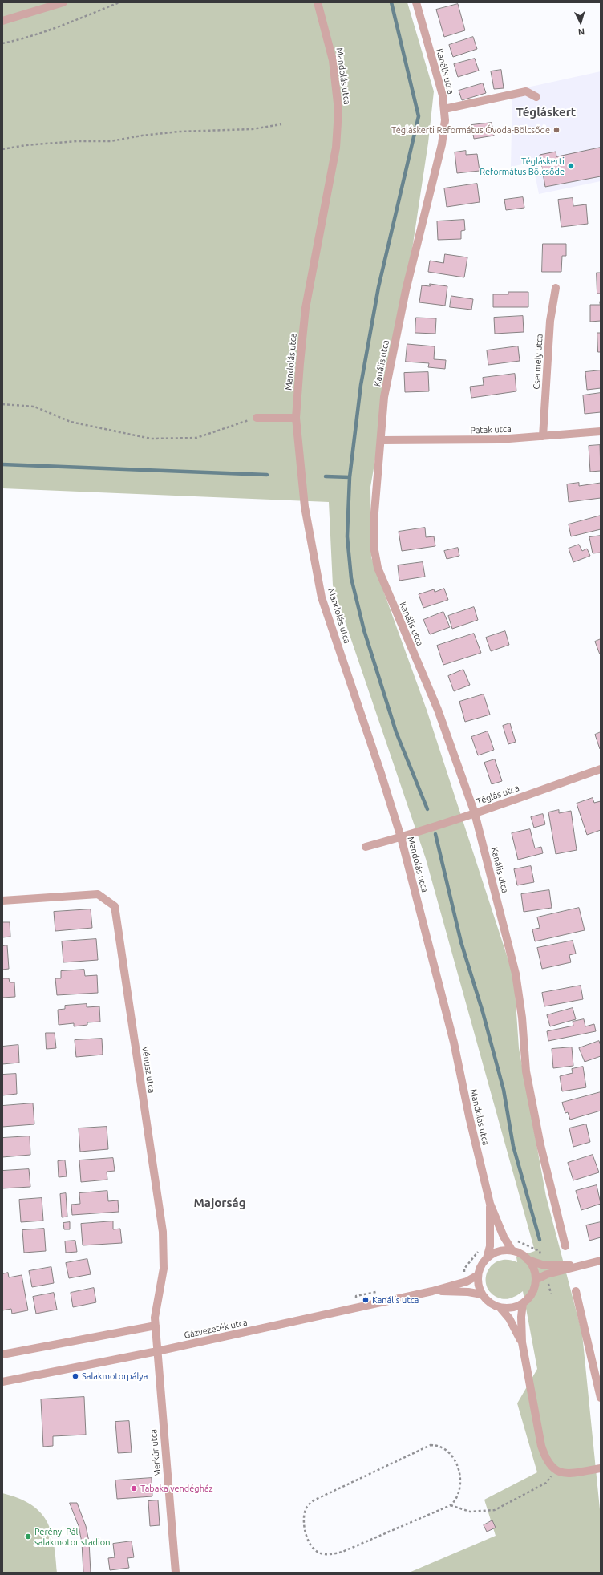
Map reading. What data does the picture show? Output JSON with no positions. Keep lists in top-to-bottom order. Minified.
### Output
{"streets":{"street":["Kanális utca","Mandolás utca","Csermely utca","Patak utca","Téglás utca","Vénusz utca","Gázvezeték utca","Merkúr utca"]},"crossings":[["Kanális utca","Patak utca"],["Kanális utca","Téglás utca"],["Mandolás utca","Téglás utca"],["Mandolás utca","Gázvezeték utca"],["Csermely utca","Patak utca"],["Vénusz utca","Gázvezeték utca"],["Vénusz utca","Merkúr utca"],["Gázvezeték utca","Merkúr utca"]],"districts":["Tégláskert","Majorság"],"places":["Tégláskerti Református Óvoda-Bölcsőde","Tégláskerti Református Bölcsőde","Kanális utca","Salakmotorpálya","Tabaka vendégház","Perényi Pál salakmotor stadion"],"north":"bottom"}
